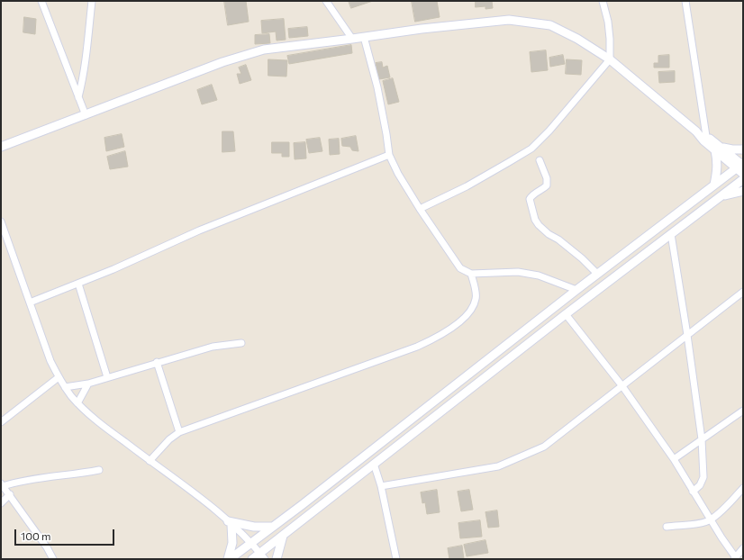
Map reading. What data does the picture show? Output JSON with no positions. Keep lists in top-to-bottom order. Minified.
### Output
{"scale_bar":"100 m"}
